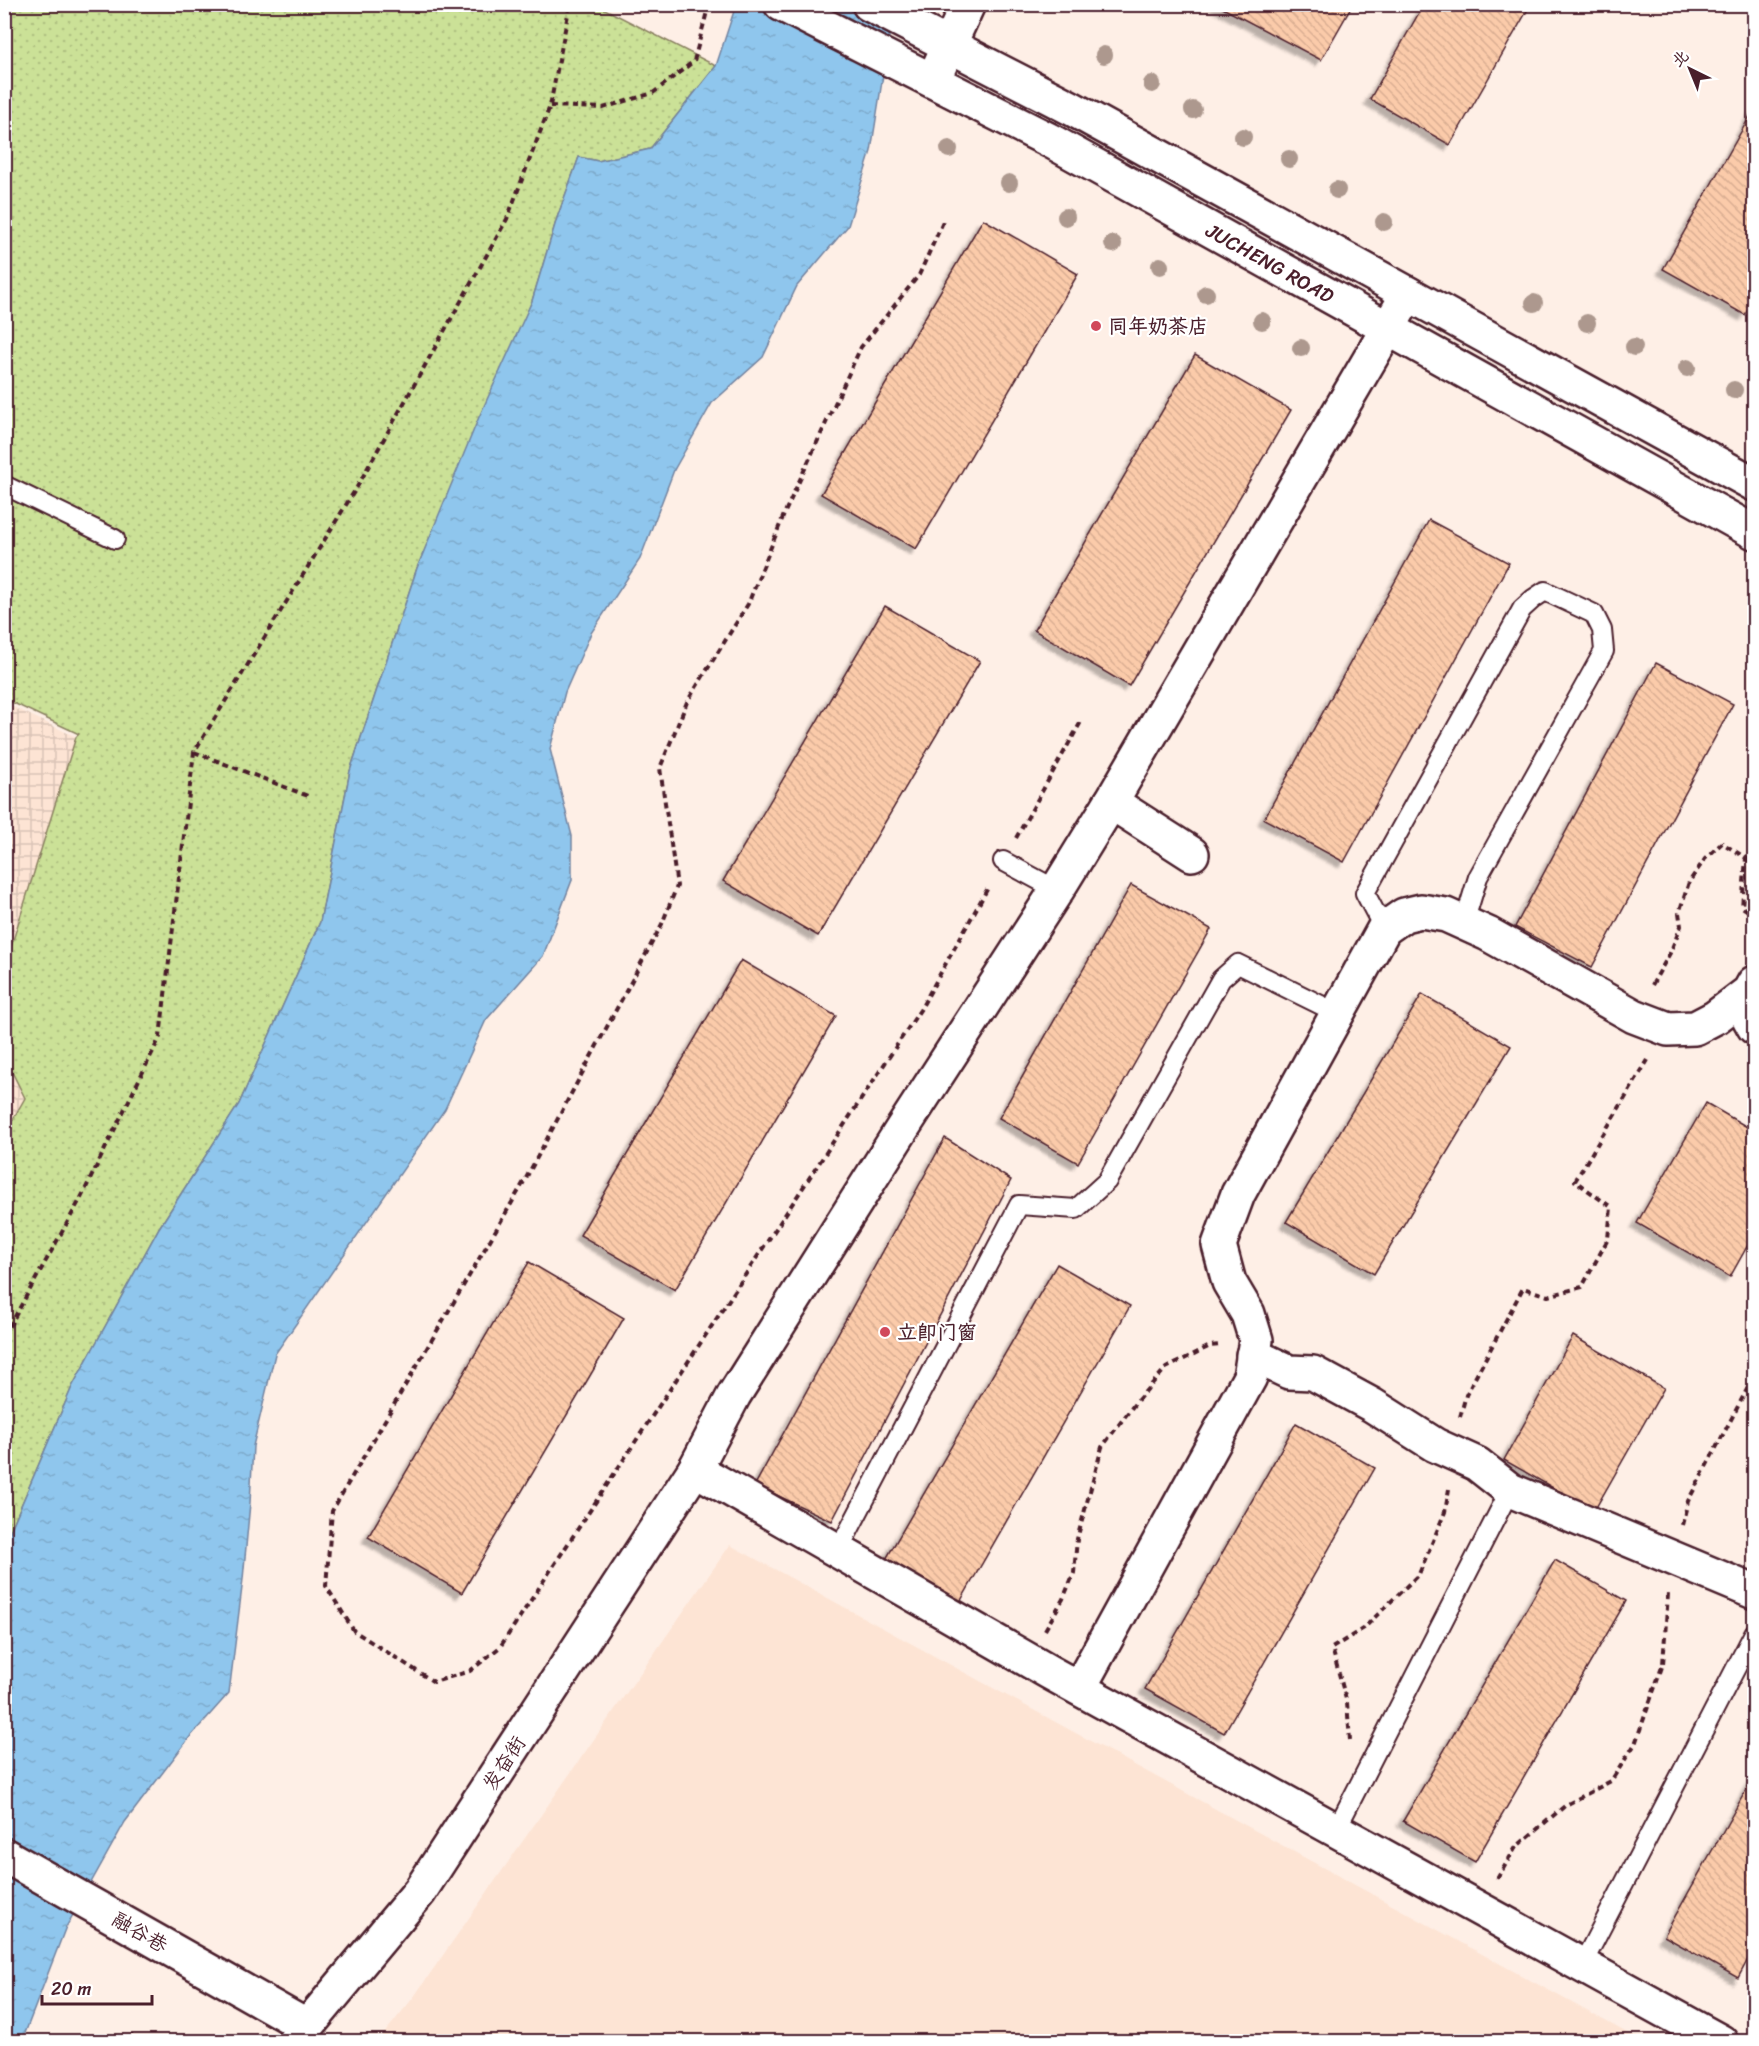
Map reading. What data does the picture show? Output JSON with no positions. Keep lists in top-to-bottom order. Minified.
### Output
{"streets":{"street":["JUCHENG ROAD","发奋街","融谷巷"]},"crossings":[["JUCHENG ROAD","发奋街"],["发奋街","融谷巷"]],"places":["同年奶茶店","立即门窗"],"scale_bar":"20 m","north":"top left"}
